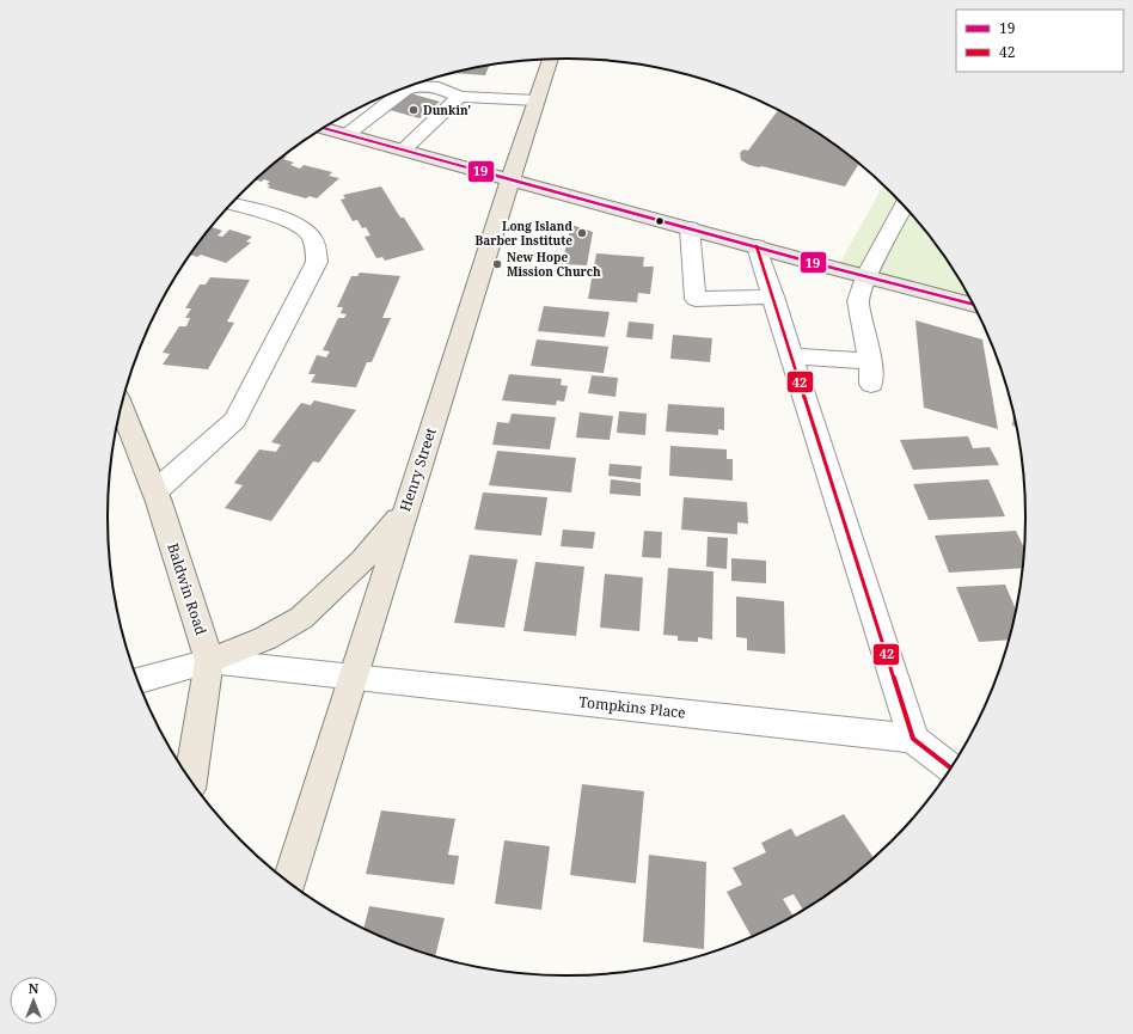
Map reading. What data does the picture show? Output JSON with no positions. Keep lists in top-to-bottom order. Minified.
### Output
{"streets":{"main road":["Henry Street","Baldwin Road"],"street":["Tompkins Place"]},"crossings":[["Henry Street","Tompkins Place"],["Baldwin Road","Tompkins Place"]],"places":["Dunkin'","Long Island Barber Institute","New Hope Mission Church"],"lines":["transit line 19","transit line 42"],"legend":["19","42"],"north":"top"}
